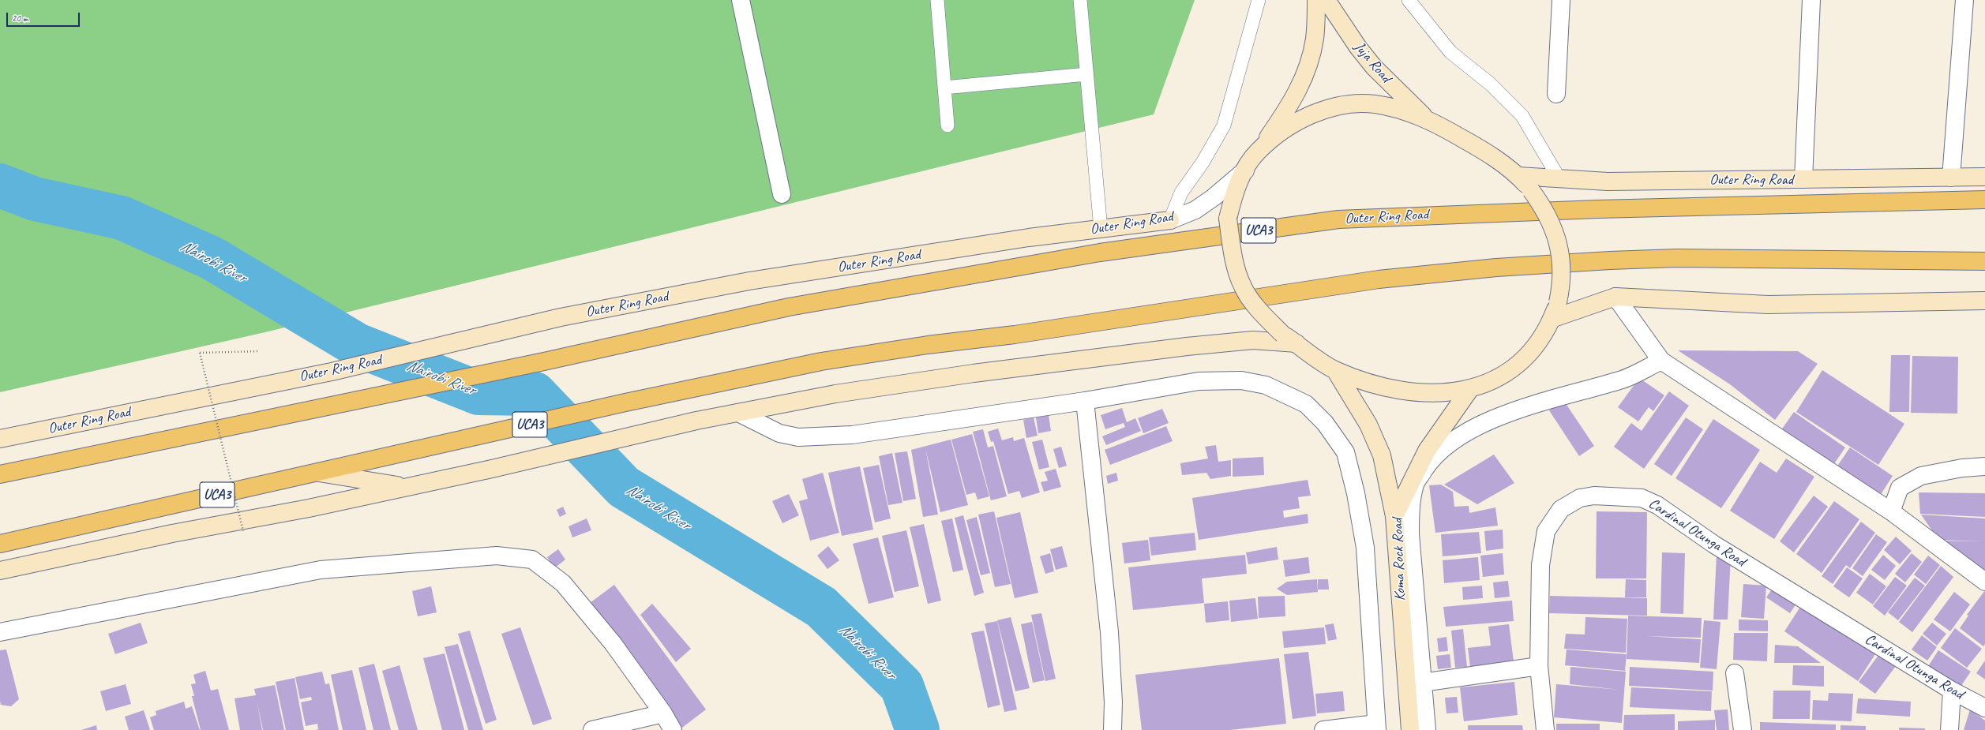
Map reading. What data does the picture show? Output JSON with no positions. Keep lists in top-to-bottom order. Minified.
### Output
{"streets":{"main road":["Juja Road","Outer Ring Road","UCA3","Koma Rock Road"],"street":["Cardinal Otunga Road"]},"crossings":[["Juja Road","Outer Ring Road"],["Outer Ring Road","UCA3"],["Outer Ring Road","Koma Rock Road"]],"water":["Nairobi River"],"scale_bar":"20 m"}
